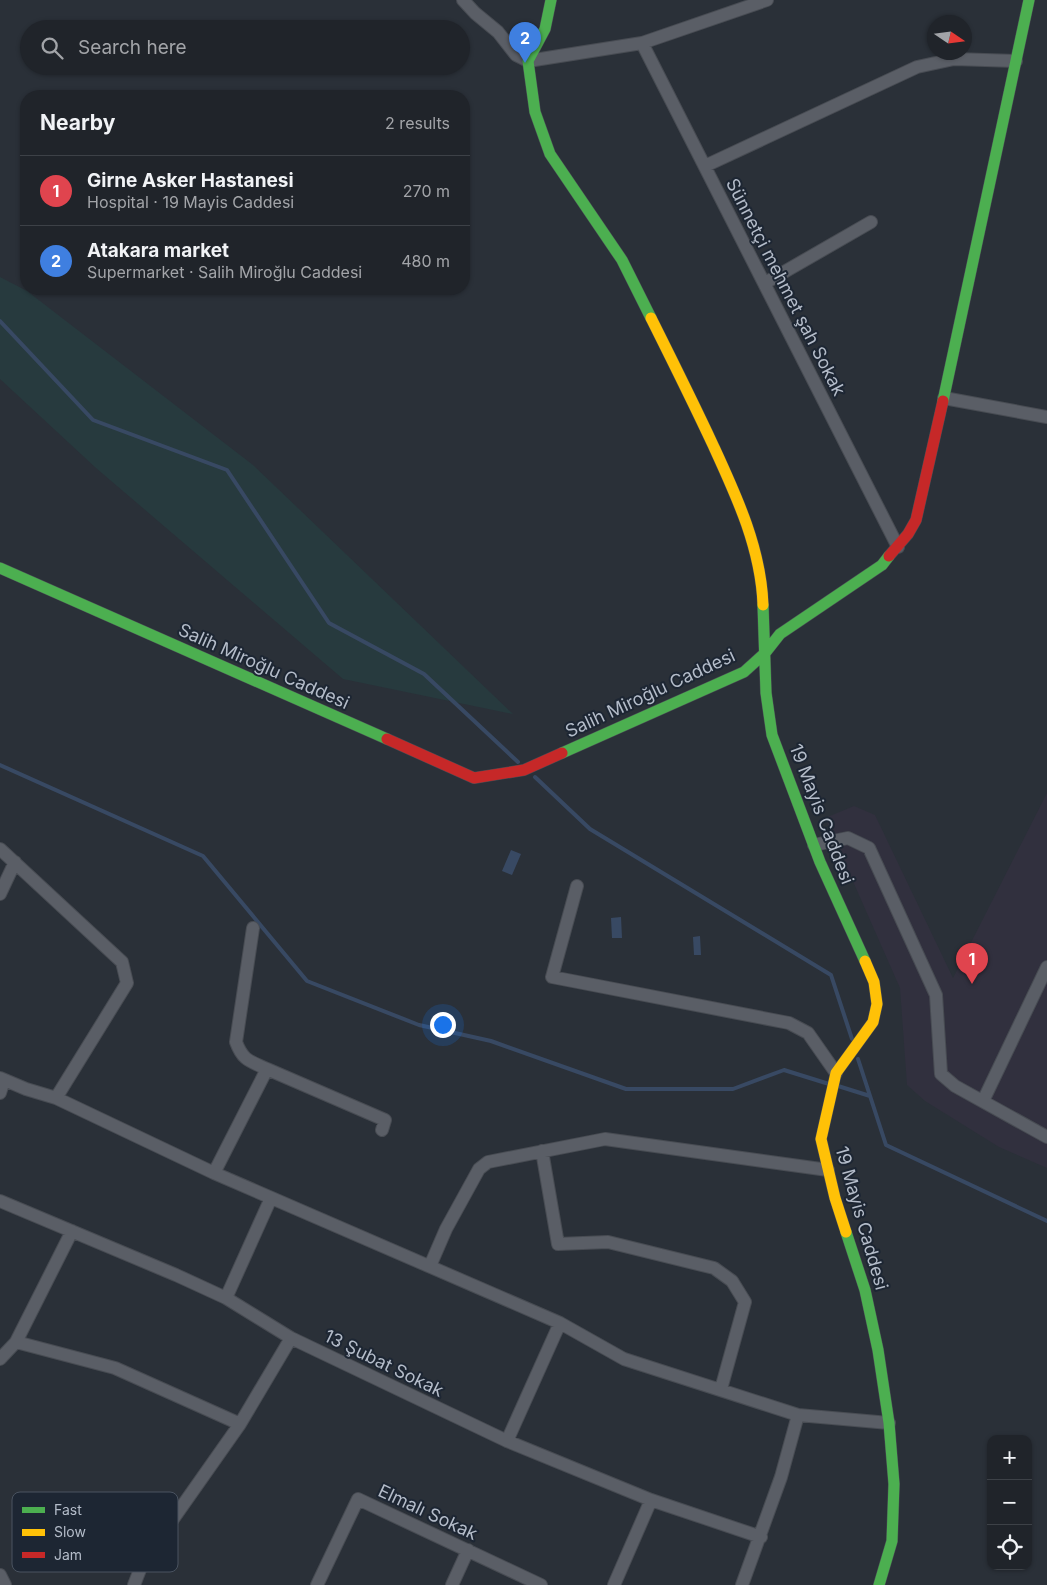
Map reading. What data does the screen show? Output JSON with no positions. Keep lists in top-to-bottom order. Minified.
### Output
{"streets":{"street":["Sünnetçi mehmet şah Sokak","Salih Miroğlu Caddesi","19 Mayis Caddesi","13 Şubat Sokak","Elmalı Sokak"]},"crossings":[["Sünnetçi mehmet şah Sokak","Salih Miroğlu Caddesi"],["Salih Miroğlu Caddesi","19 Mayis Caddesi"]],"legend":["Fast","Slow","Jam"],"north":"right","page":{"search":"Search here","pins":["2","1"],"heading":["Nearby","2 results"],"list":[{"mark":"1","name":"Girne Asker Hastanesi","note":"Hospital · 19 Mayis Caddesi","value":"270 m"},{"mark":"2","name":"Atakara market","note":"Supermarket · Salih Miroğlu Caddesi","value":"480 m"}],"map_buttons":["+","−"]}}
